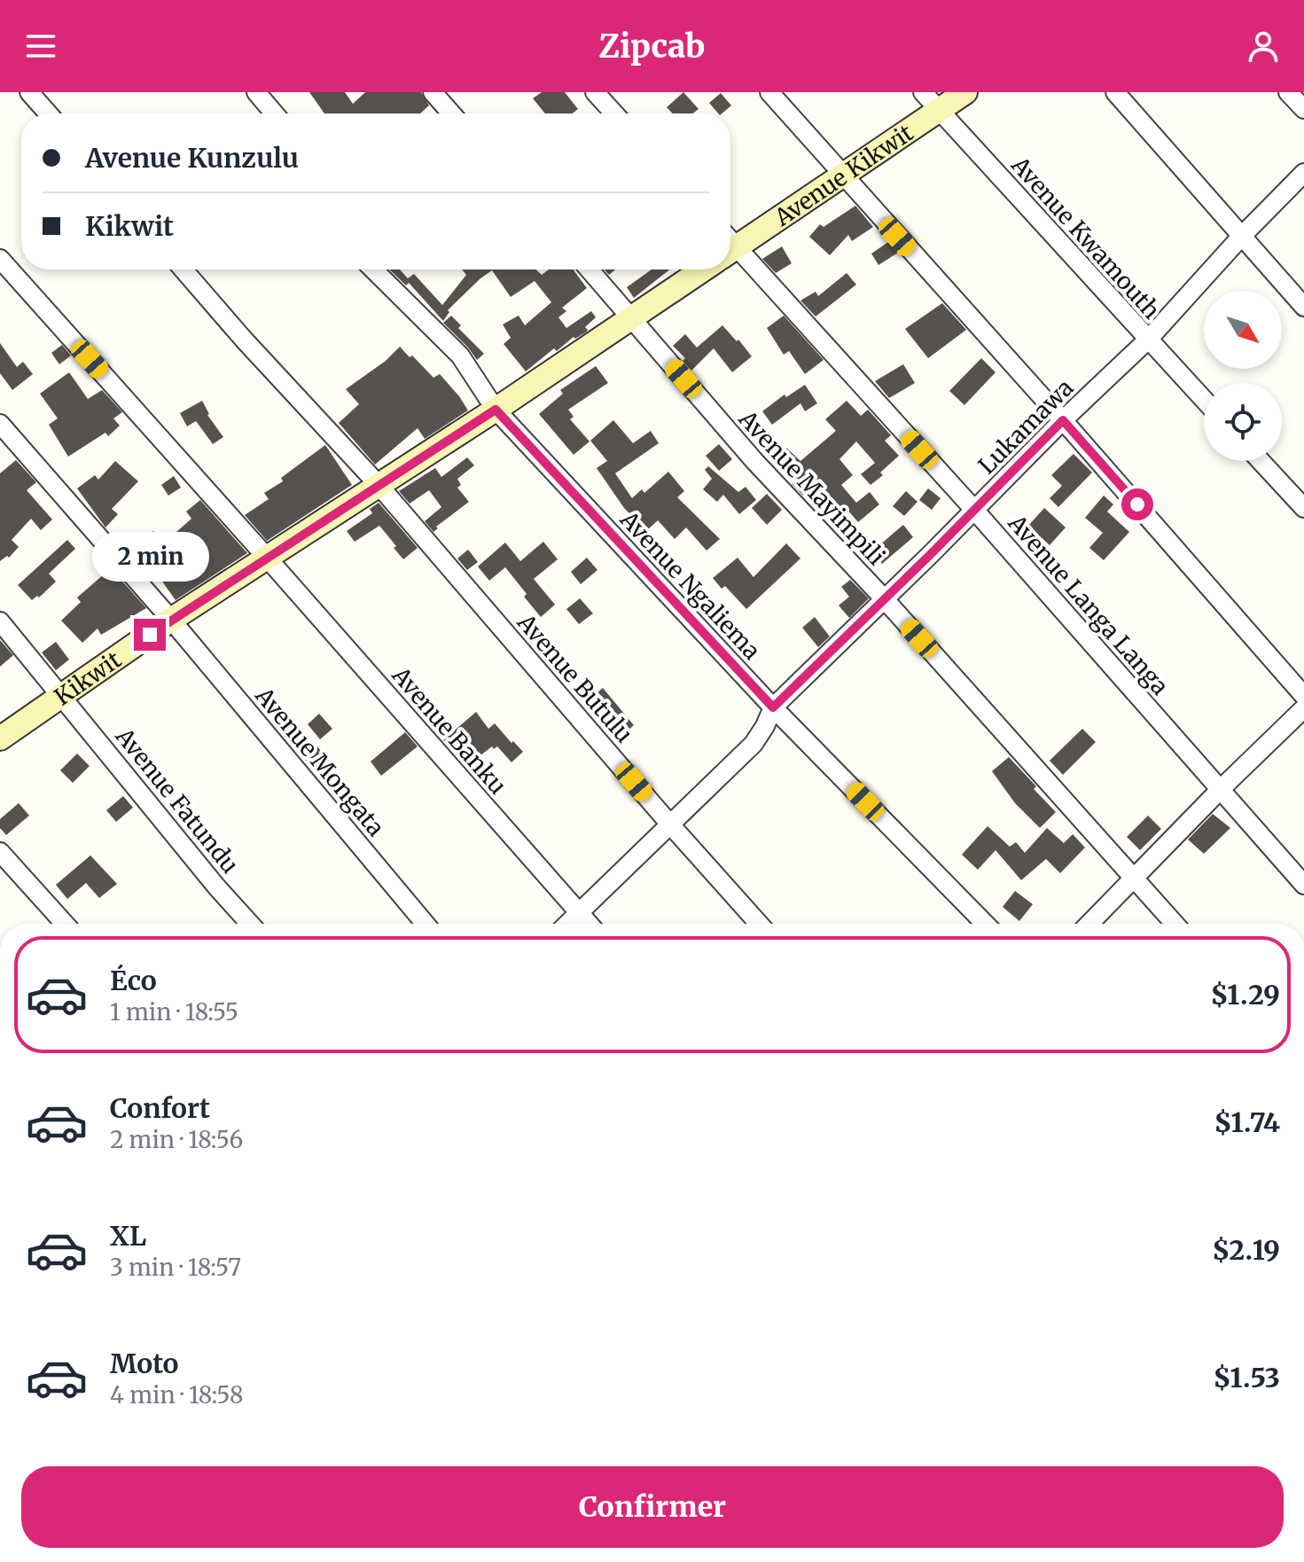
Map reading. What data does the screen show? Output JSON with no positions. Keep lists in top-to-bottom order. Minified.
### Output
{"streets":{"main road":["Avenue Kikwit","Kikwit"],"street":["Avenue Kwamouth","Lukamawa","Avenue Mayimpili","Avenue Ngaliema","Avenue Langa Langa","Avenue Butulu","Avenue Banku","Avenue Mongata","Avenue Fatundu"]},"crossings":[["Avenue Kikwit","Avenue Kwamouth"],["Avenue Kwamouth","Lukamawa"],["Lukamawa","Avenue Mayimpili"],["Lukamawa","Avenue Ngaliema"],["Lukamawa","Avenue Langa Langa"],["Lukamawa","Avenue Butulu"],["Lukamawa","Avenue Banku"],["Avenue Ngaliema","Kikwit"],["Kikwit","Avenue Butulu"],["Kikwit","Avenue Banku"],["Kikwit","Avenue Mongata"],["Kikwit","Avenue Fatundu"]],"north":"bottom right","page":{"header":"Zipcab","banner":["Avenue Kunzulu","Kikwit"],"bubble":"2 min","list":[{"name":"Éco","note":"1 min · 18:55","value":"$1.29"},{"name":"Confort","note":"2 min · 18:56","value":"$1.74"},{"name":"XL","note":"3 min · 18:57","value":"$2.19"},{"name":"Moto","note":"4 min · 18:58","value":"$1.53"}],"buttons":"Confirmer"}}
